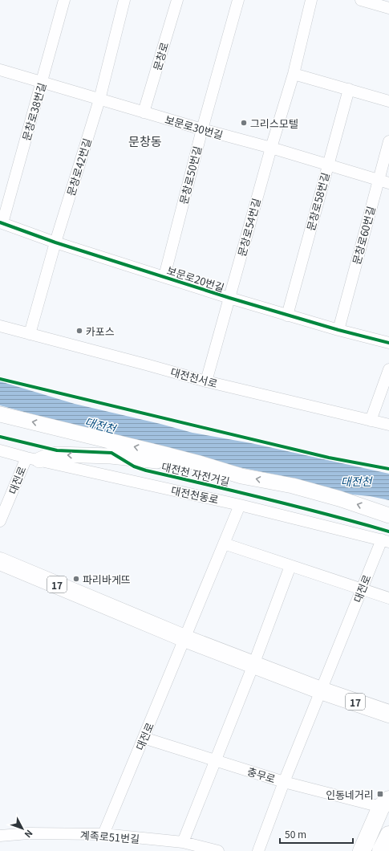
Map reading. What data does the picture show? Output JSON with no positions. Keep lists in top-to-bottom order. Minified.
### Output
{"streets":{"main road":["17","충무로"],"street":["문창로","문창로38번길","보문로30번길","문창로42번길","문창로50번길","문창로58번길","문창로54번길","문창로60번길","보문로20번길","대전천서로","대전로","대전천동로","계족로51번길"],"cycle path":["대전천 자전거길"]},"crossings":[["문창로","보문로30번길"],["문창로38번길","보문로30번길"],["문창로38번길","보문로20번길"],["보문로30번길","문창로42번길"],["보문로30번길","문창로50번길"],["보문로30번길","문창로58번길"],["보문로30번길","문창로54번길"],["보문로30번길","문창로60번길"],["문창로42번길","보문로20번길"],["문창로42번길","대전천서로"],["문창로50번길","보문로20번길"],["문창로58번길","보문로20번길"],["문창로54번길","보문로20번길"],["문창로54번길","대전천서로"],["문창로60번길","보문로20번길"],["대전로","대전천동로"],["대전로","17"],["대전로","충무로"],["대전로","계족로51번길"]],"districts":["문창동"],"water":["대전천"],"places":{"other":["그리스모텔","카포스","파리바게뜨"],"transit":["인동네거리"]},"scale_bar":"50 m","north":"bottom right"}
